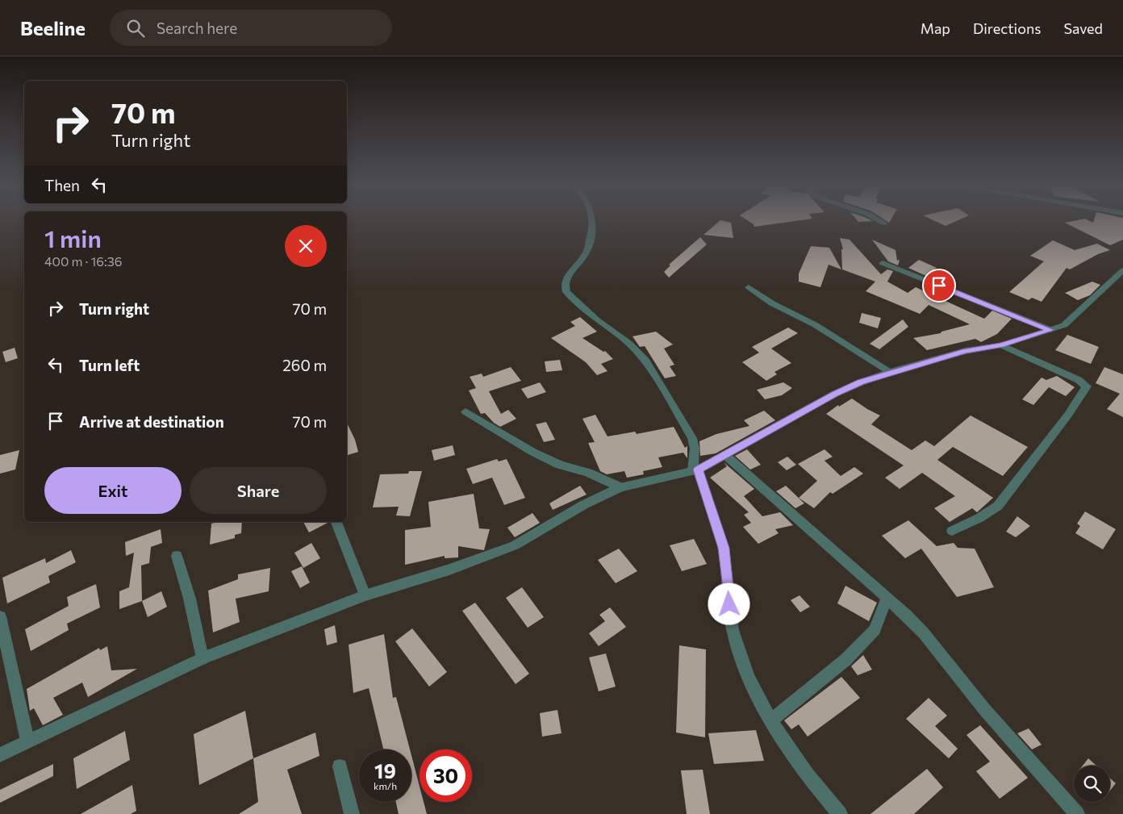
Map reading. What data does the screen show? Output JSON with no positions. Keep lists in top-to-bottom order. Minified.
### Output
{"page":{"header":"Beeline","search":"Search here","nav":["Map","Directions","Saved"],"turn":["70 m","Turn right"],"then":"Then","heading":["1 min","400 m · 16:36"],"list":[{"name":"Turn right","value":"70 m"},{"name":"Turn left","value":"260 m"},{"name":"Arrive at destination","value":"70 m"}],"buttons":["Exit","Share"],"speed":"19 km/h","limit":"30"}}
